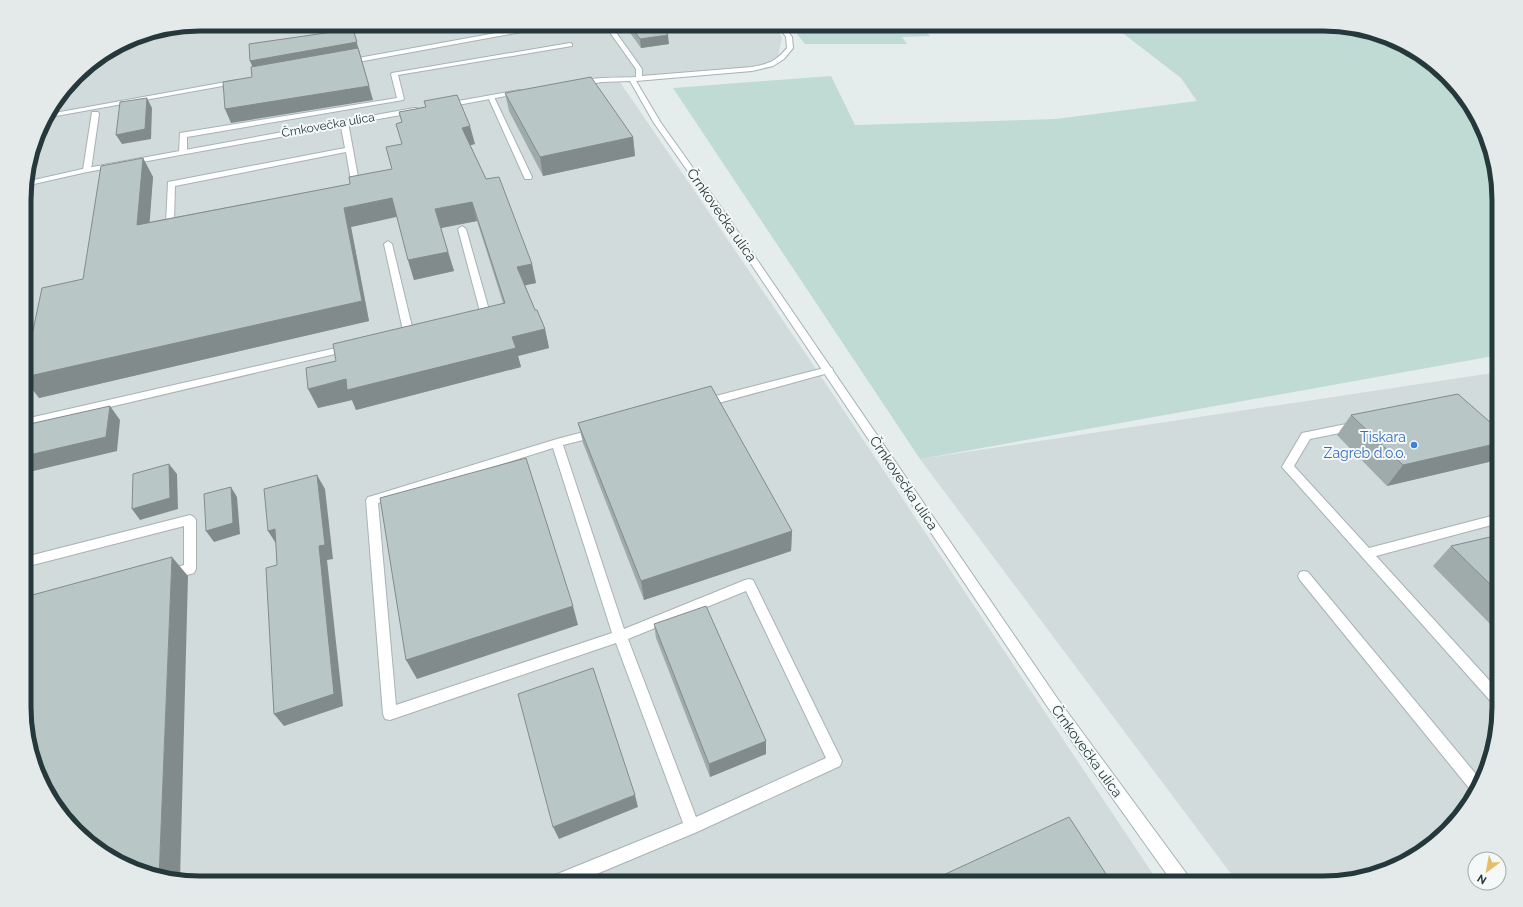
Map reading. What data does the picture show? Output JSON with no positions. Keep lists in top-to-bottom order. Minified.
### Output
{"streets":{"street":["Črnkovečka ulica"]},"places":["Tiskara Zagreb d.o.o."],"north":"bottom left"}
